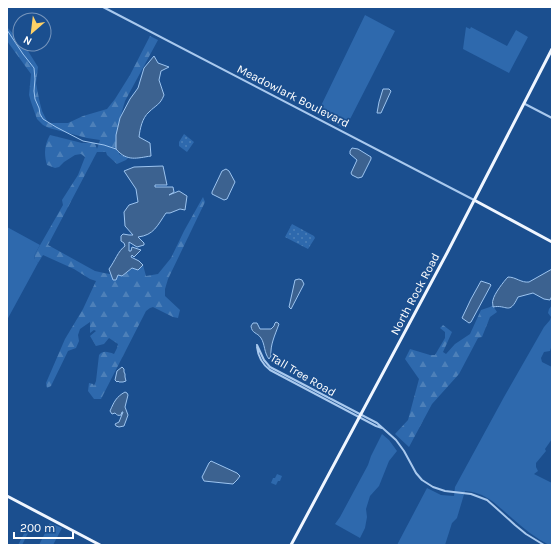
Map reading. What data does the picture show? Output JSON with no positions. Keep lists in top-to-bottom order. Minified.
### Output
{"streets":{"main road":["North Rock Road"],"street":["Meadowlark Boulevard","Tall Tree Road"]},"crossings":[["Meadowlark Boulevard","North Rock Road"],["North Rock Road","Tall Tree Road"]],"scale_bar":"200 m","north":"bottom left"}
